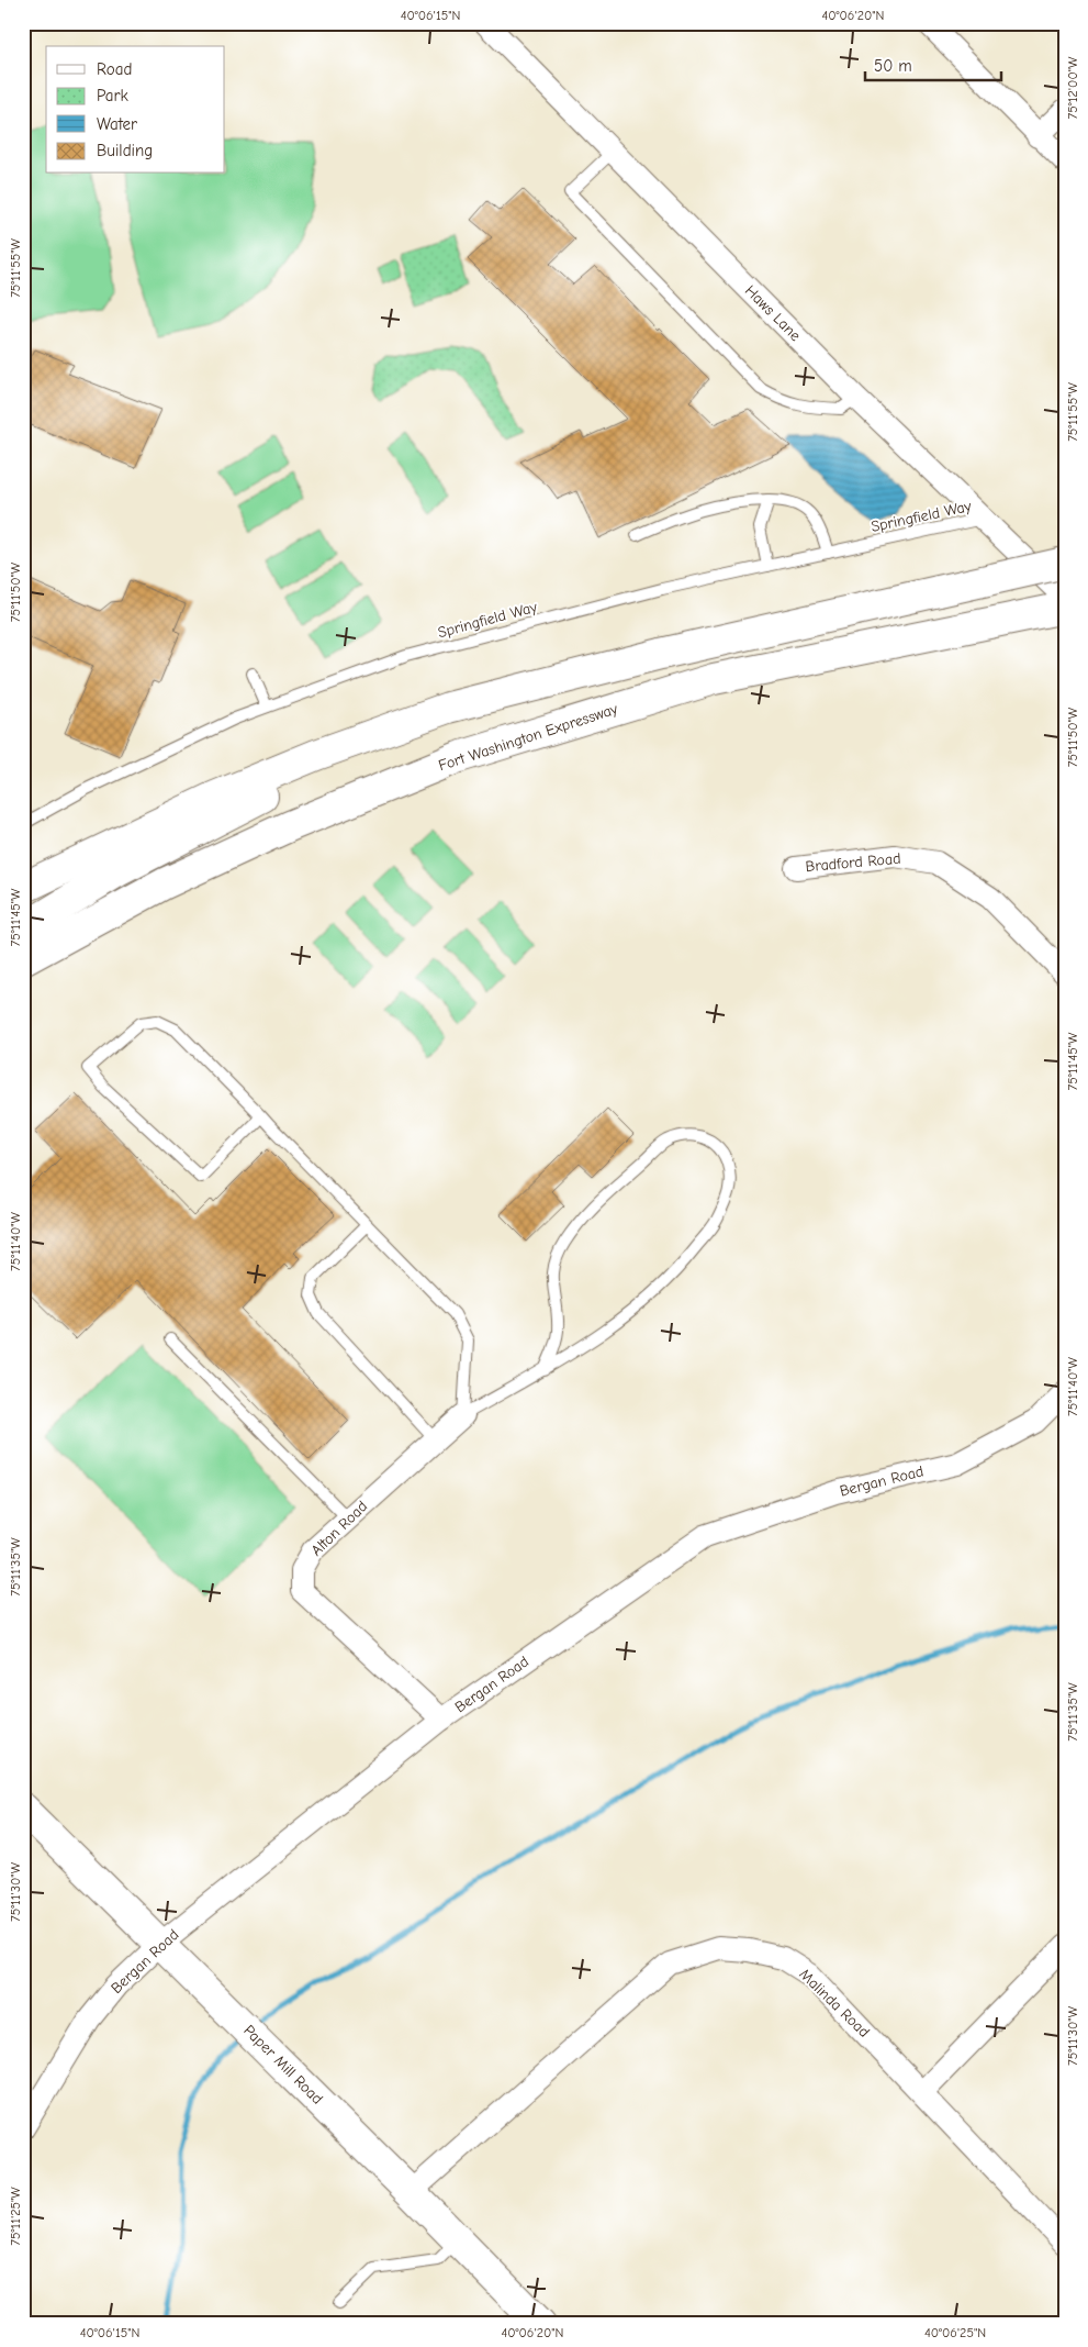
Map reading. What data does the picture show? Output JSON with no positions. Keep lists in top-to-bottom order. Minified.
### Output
{"streets":{"main road":["Fort Washington Expressway","Paper Mill Road"],"street":["Haws Lane","Bradford Road","Bergan Road","Alton Road","Malinda Road"],"lane":["Springfield Way"]},"crossings":[["Haws Lane","Springfield Way"],["Bergan Road","Alton Road"],["Bergan Road","Paper Mill Road"],["Malinda Road","Paper Mill Road"]],"legend":["Road","Park","Water","Building"],"scale_bar":"50 m","coordinates":["40°06'15\"N","40°06'20\"N","75°12'00\"W","75°11'55\"W","75°11'50\"W","75°11'45\"W","75°11'40\"W","75°11'35\"W","75°11'30\"W","75°11'25\"W","40°06'25\"N"]}
